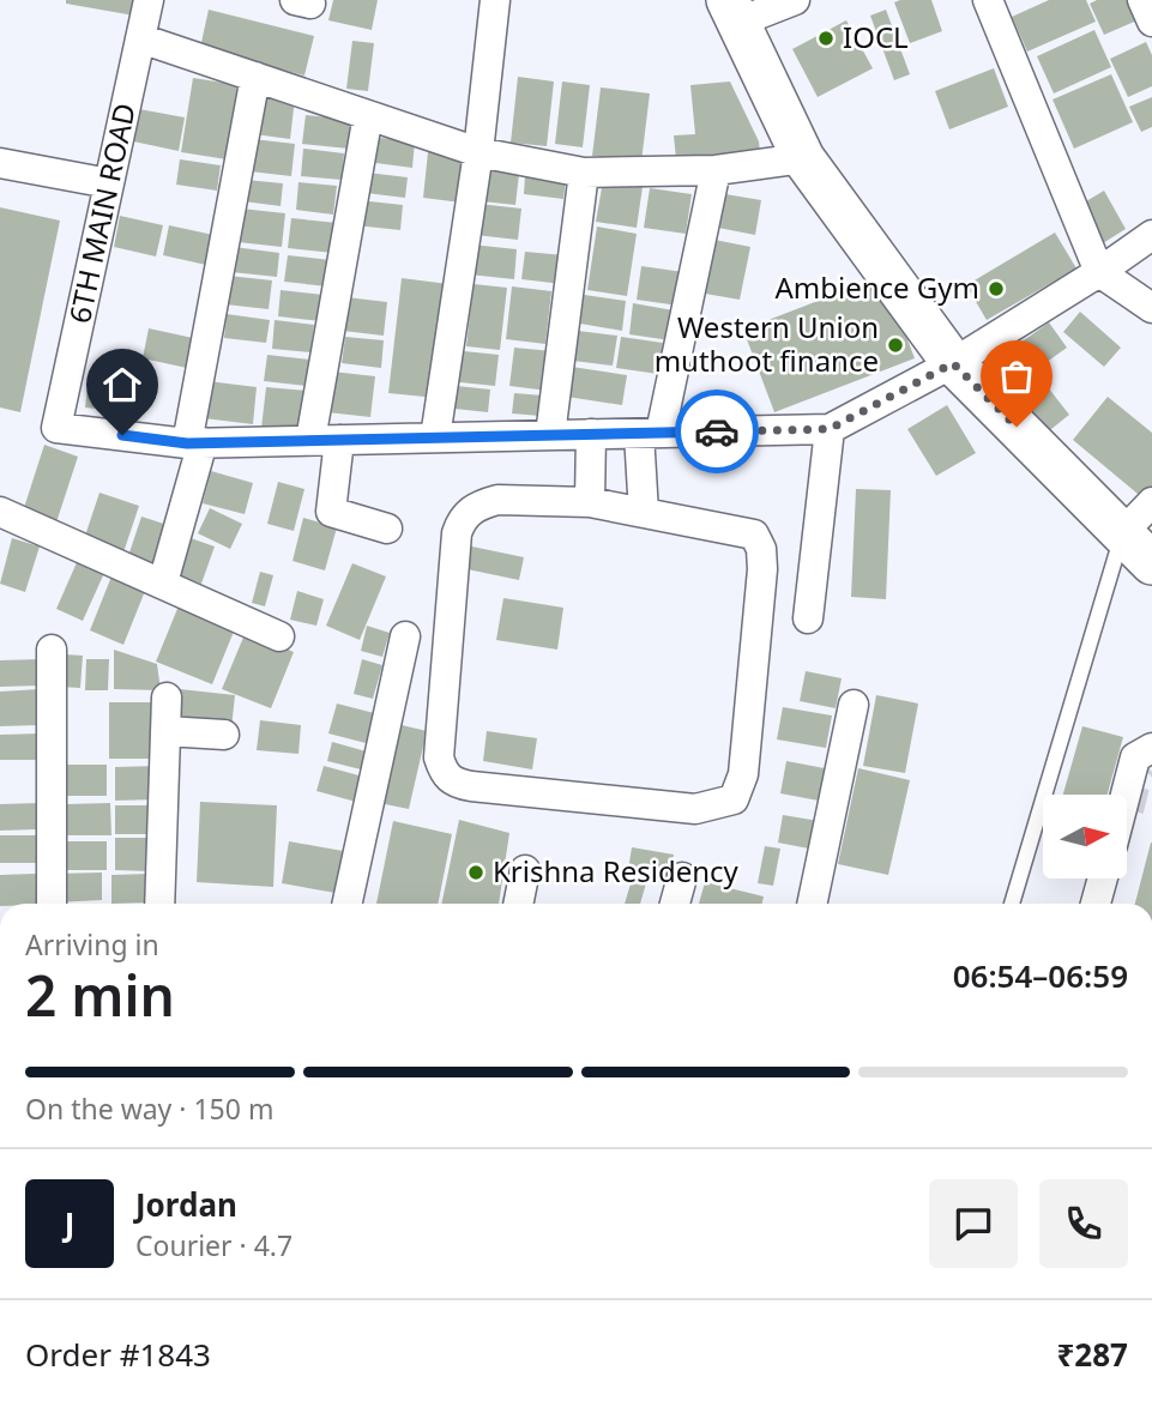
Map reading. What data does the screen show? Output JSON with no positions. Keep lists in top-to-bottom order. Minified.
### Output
{"streets":{"street":["6TH MAIN ROAD"]},"places":["IOCL","Ambience Gym","Western Union muthoot finance","Krishna Residency"],"north":"right","page":{"heading":["2 min","Arriving in","06:54–06:59"],"panel":["Jordan","Courier · 4.7","Order #1843","₹287"],"bar":"On the way · 150 m","round":"J"}}
